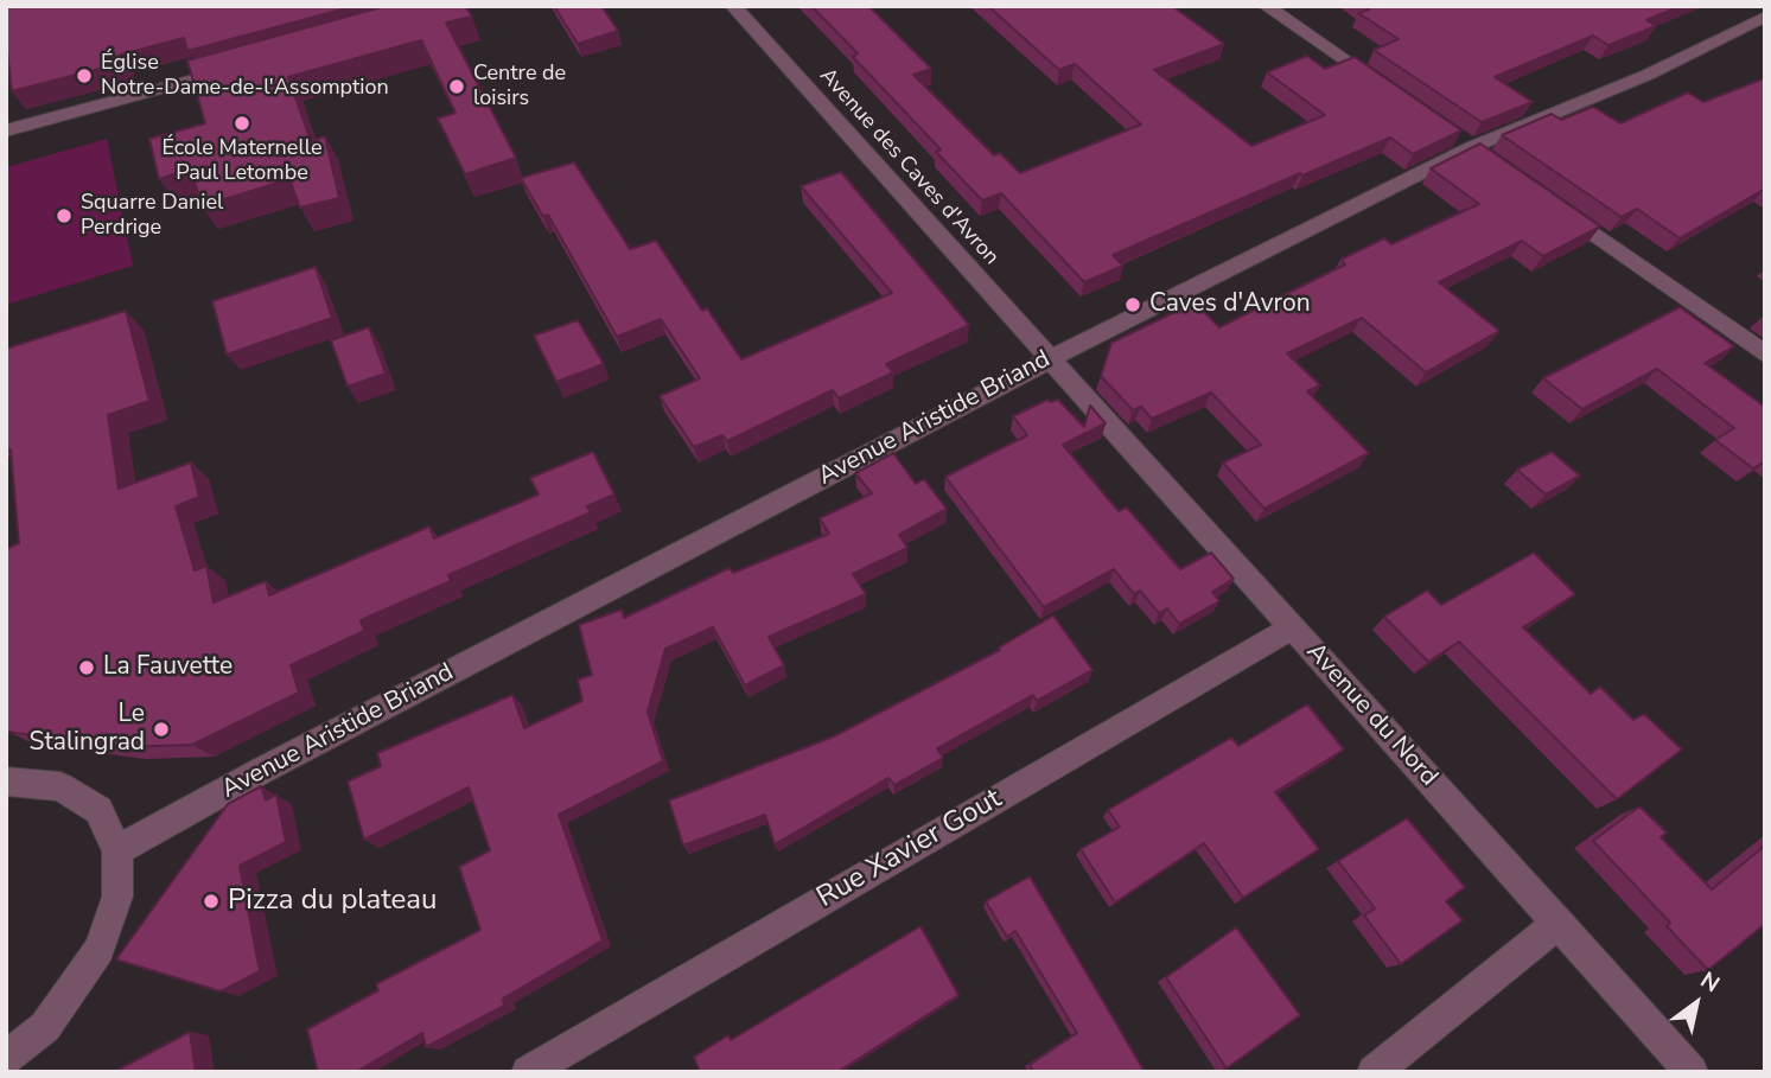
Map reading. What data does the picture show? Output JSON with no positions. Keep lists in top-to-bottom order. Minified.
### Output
{"streets":{"street":["Avenue des Caves d'Avron","Avenue Aristide Briand","Avenue du Nord","Rue Xavier Gout"]},"crossings":[["Avenue des Caves d'Avron","Avenue Aristide Briand"],["Avenue des Caves d'Avron","Avenue du Nord"],["Avenue Aristide Briand","Avenue du Nord"],["Avenue du Nord","Rue Xavier Gout"]],"places":["Église Notre-Dame-de-l'Assomption","Centre de loisirs","École Maternelle Paul Letombe","Squarre Daniel Perdrige","Caves d'Avron","La Fauvette","Le Stalingrad","Pizza du plateau"],"north":"top right"}
